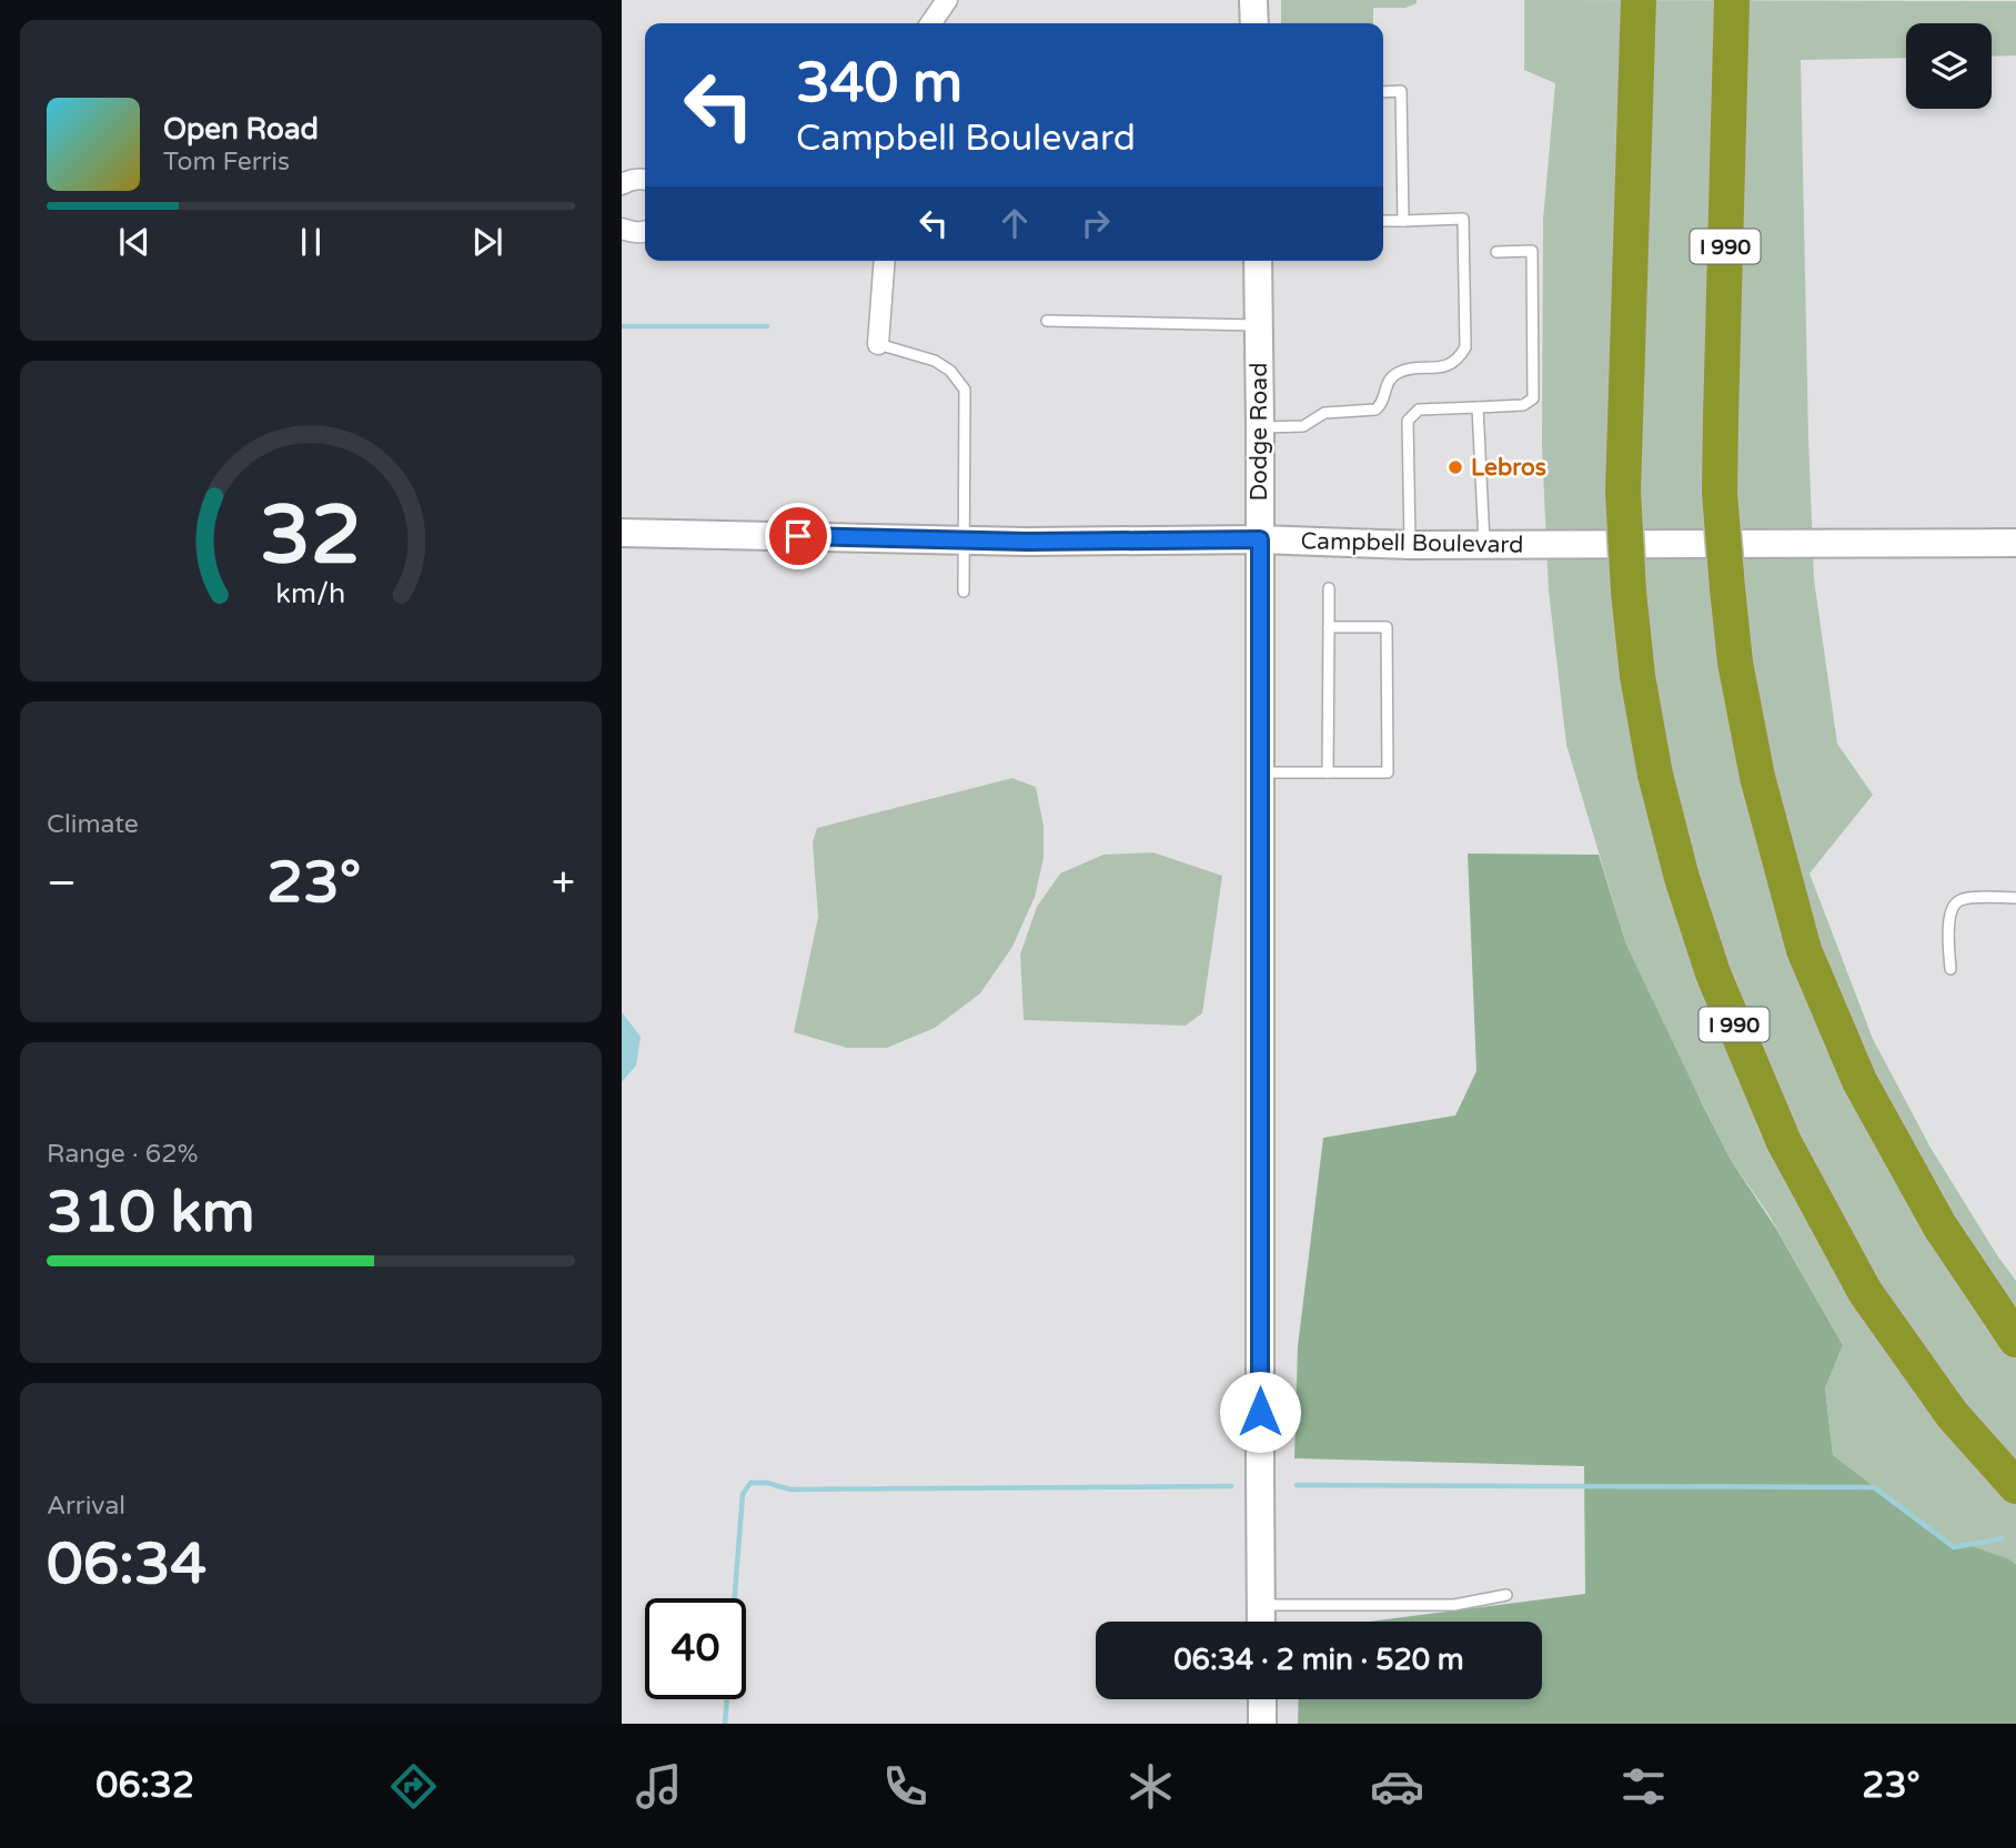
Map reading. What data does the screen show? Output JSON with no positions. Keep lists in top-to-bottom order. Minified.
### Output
{"streets":{"highway":["I 990"],"street":["Dodge Road","Campbell Boulevard"]},"crossings":[["Dodge Road","Campbell Boulevard"]],"places":["Lebros"],"page":{"turn":["340 m","Campbell Boulevard"],"song":["Open Road","Tom Ferris"],"tile":["Climate",["Range · 62%","310 km"],["Arrival","06:34"]],"heat":["−","23°","+"],"limit":"40","trip":"06:34 · 2 min · 520 m","tabs":["06:32","23°"],"gauge":["32","km/h"]}}
